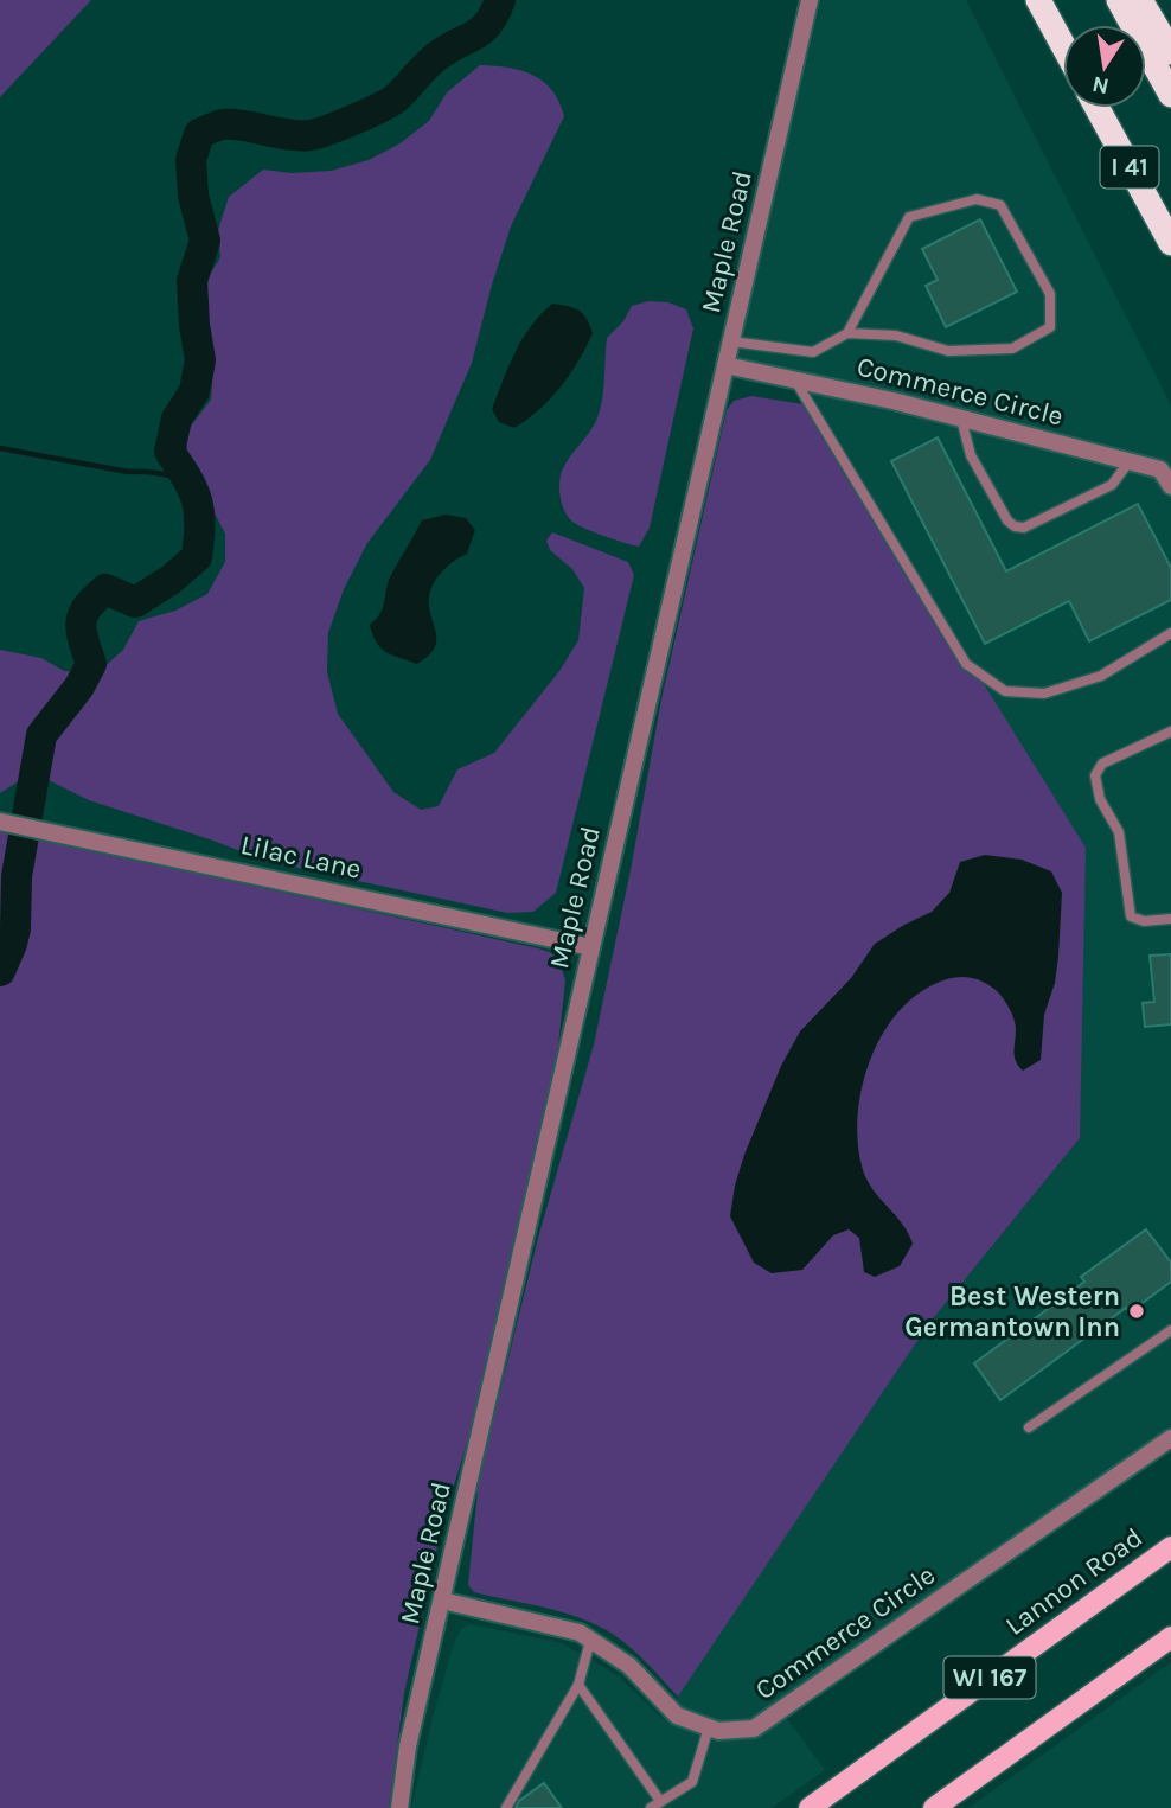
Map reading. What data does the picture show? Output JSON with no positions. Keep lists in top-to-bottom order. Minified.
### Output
{"streets":{"highway":["I 41"],"main road":["Lannon Road","WI 167"],"street":["Maple Road","Commerce Circle","Lilac Lane"]},"crossings":[["Maple Road","Commerce Circle"],["Maple Road","Lilac Lane"]],"places":["Best Western Germantown Inn"],"north":"bottom"}
